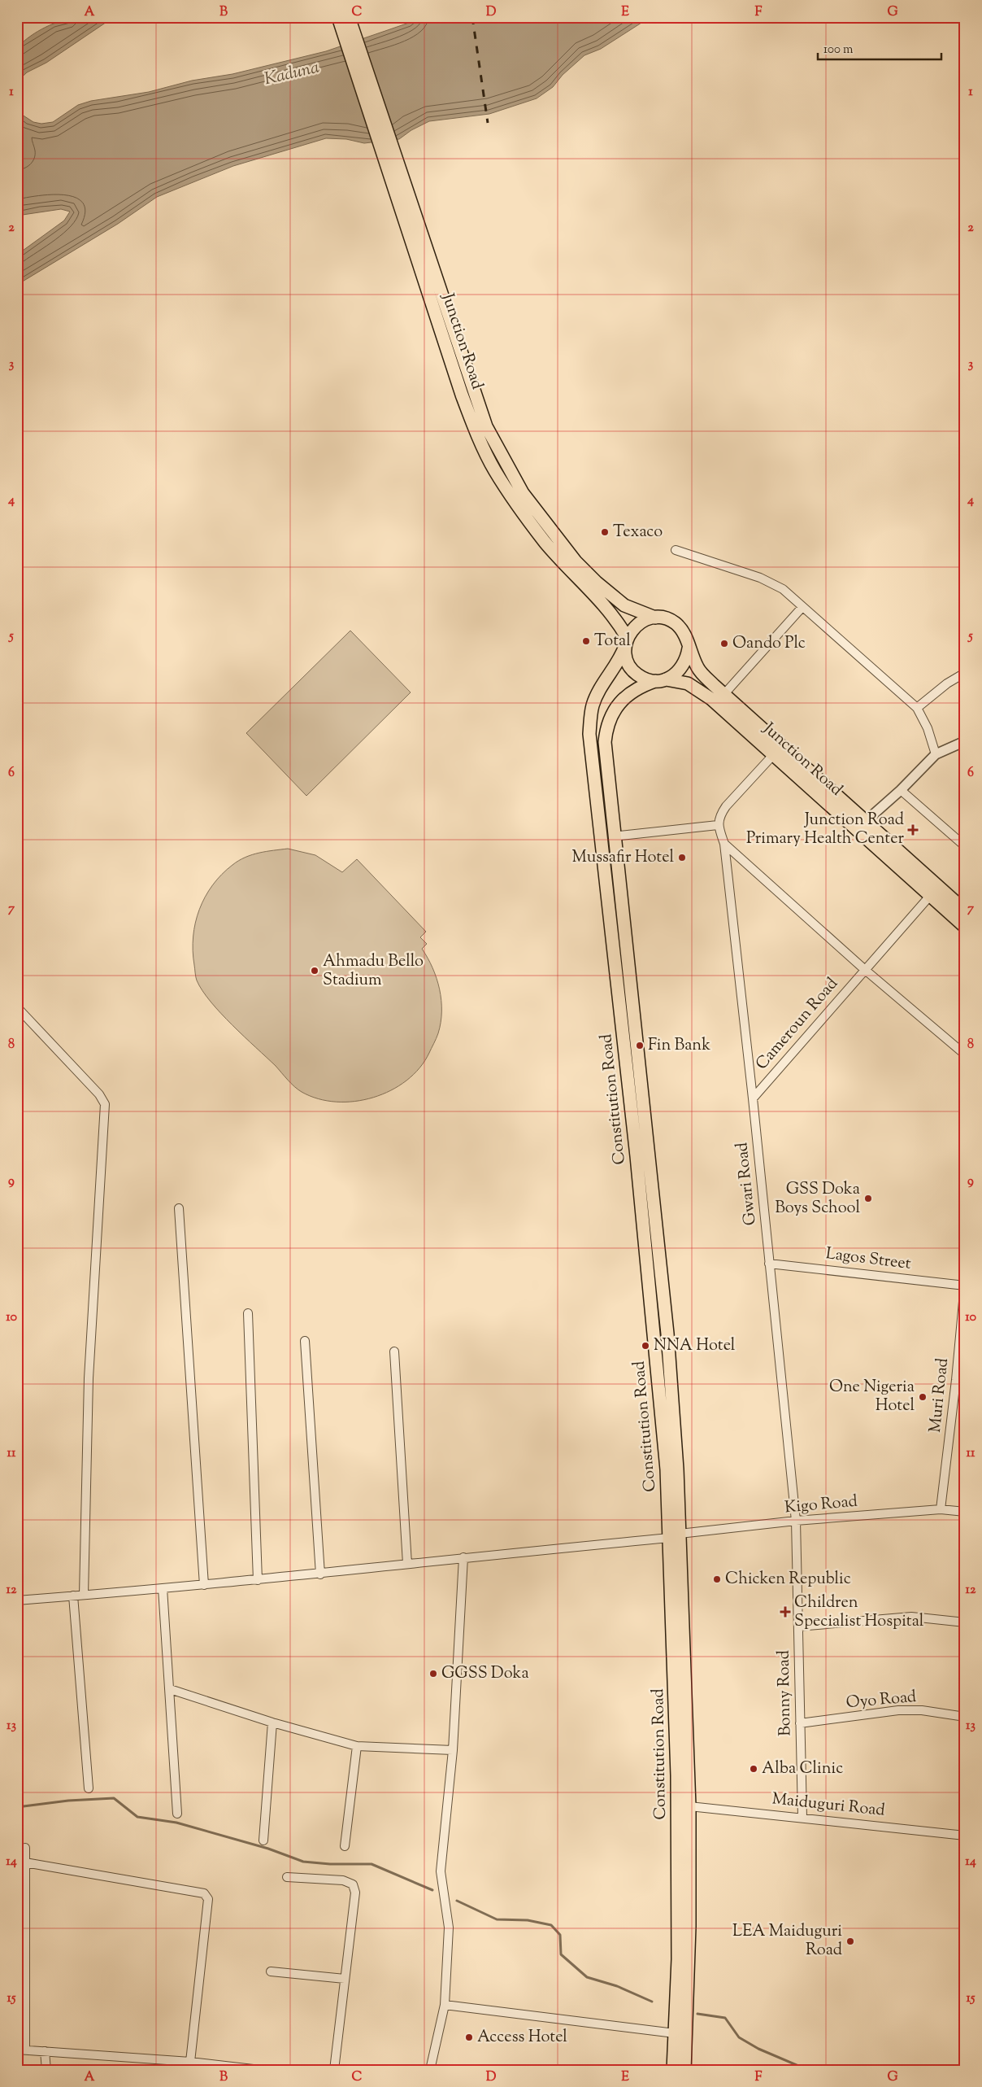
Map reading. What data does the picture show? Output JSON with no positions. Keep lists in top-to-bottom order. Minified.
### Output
{"streets":{"main road":["Junction Road","Constitution Road"],"street":["Cameroun Road","Gwari Road","Lagos Street","Muri Road","Kigo Road","Bonny Road","Oyo Road","Maiduguri Road"]},"crossings":[["Junction Road","Cameroun Road"],["Junction Road","Constitution Road"],["Cameroun Road","Gwari Road"],["Constitution Road","Kigo Road"],["Constitution Road","Maiduguri Road"],["Gwari Road","Lagos Street"],["Gwari Road","Kigo Road"],["Gwari Road","Bonny Road"],["Lagos Street","Muri Road"],["Muri Road","Kigo Road"],["Kigo Road","Bonny Road"],["Bonny Road","Oyo Road"],["Bonny Road","Maiduguri Road"]],"water":["Kaduna"],"places":{"other":["Texaco","Total","Oando Plc","Mussafir Hotel","Ahmadu Bello Stadium","Fin Bank","GSS Doka Boys School","NNA Hotel","One Nigeria Hotel","Chicken Republic","GGSS Doka","Alba Clinic","LEA Maiduguri Road","Access Hotel"],"health":["Junction Road Primary Health Center","Children Specialist Hospital"]},"scale_bar":"100 m","grid":{"columns":["A","B","C","D","E","F","G"],"rows":["1","2","3","4","5","6","7","8","9","10","11","12","13","14","15"]}}
